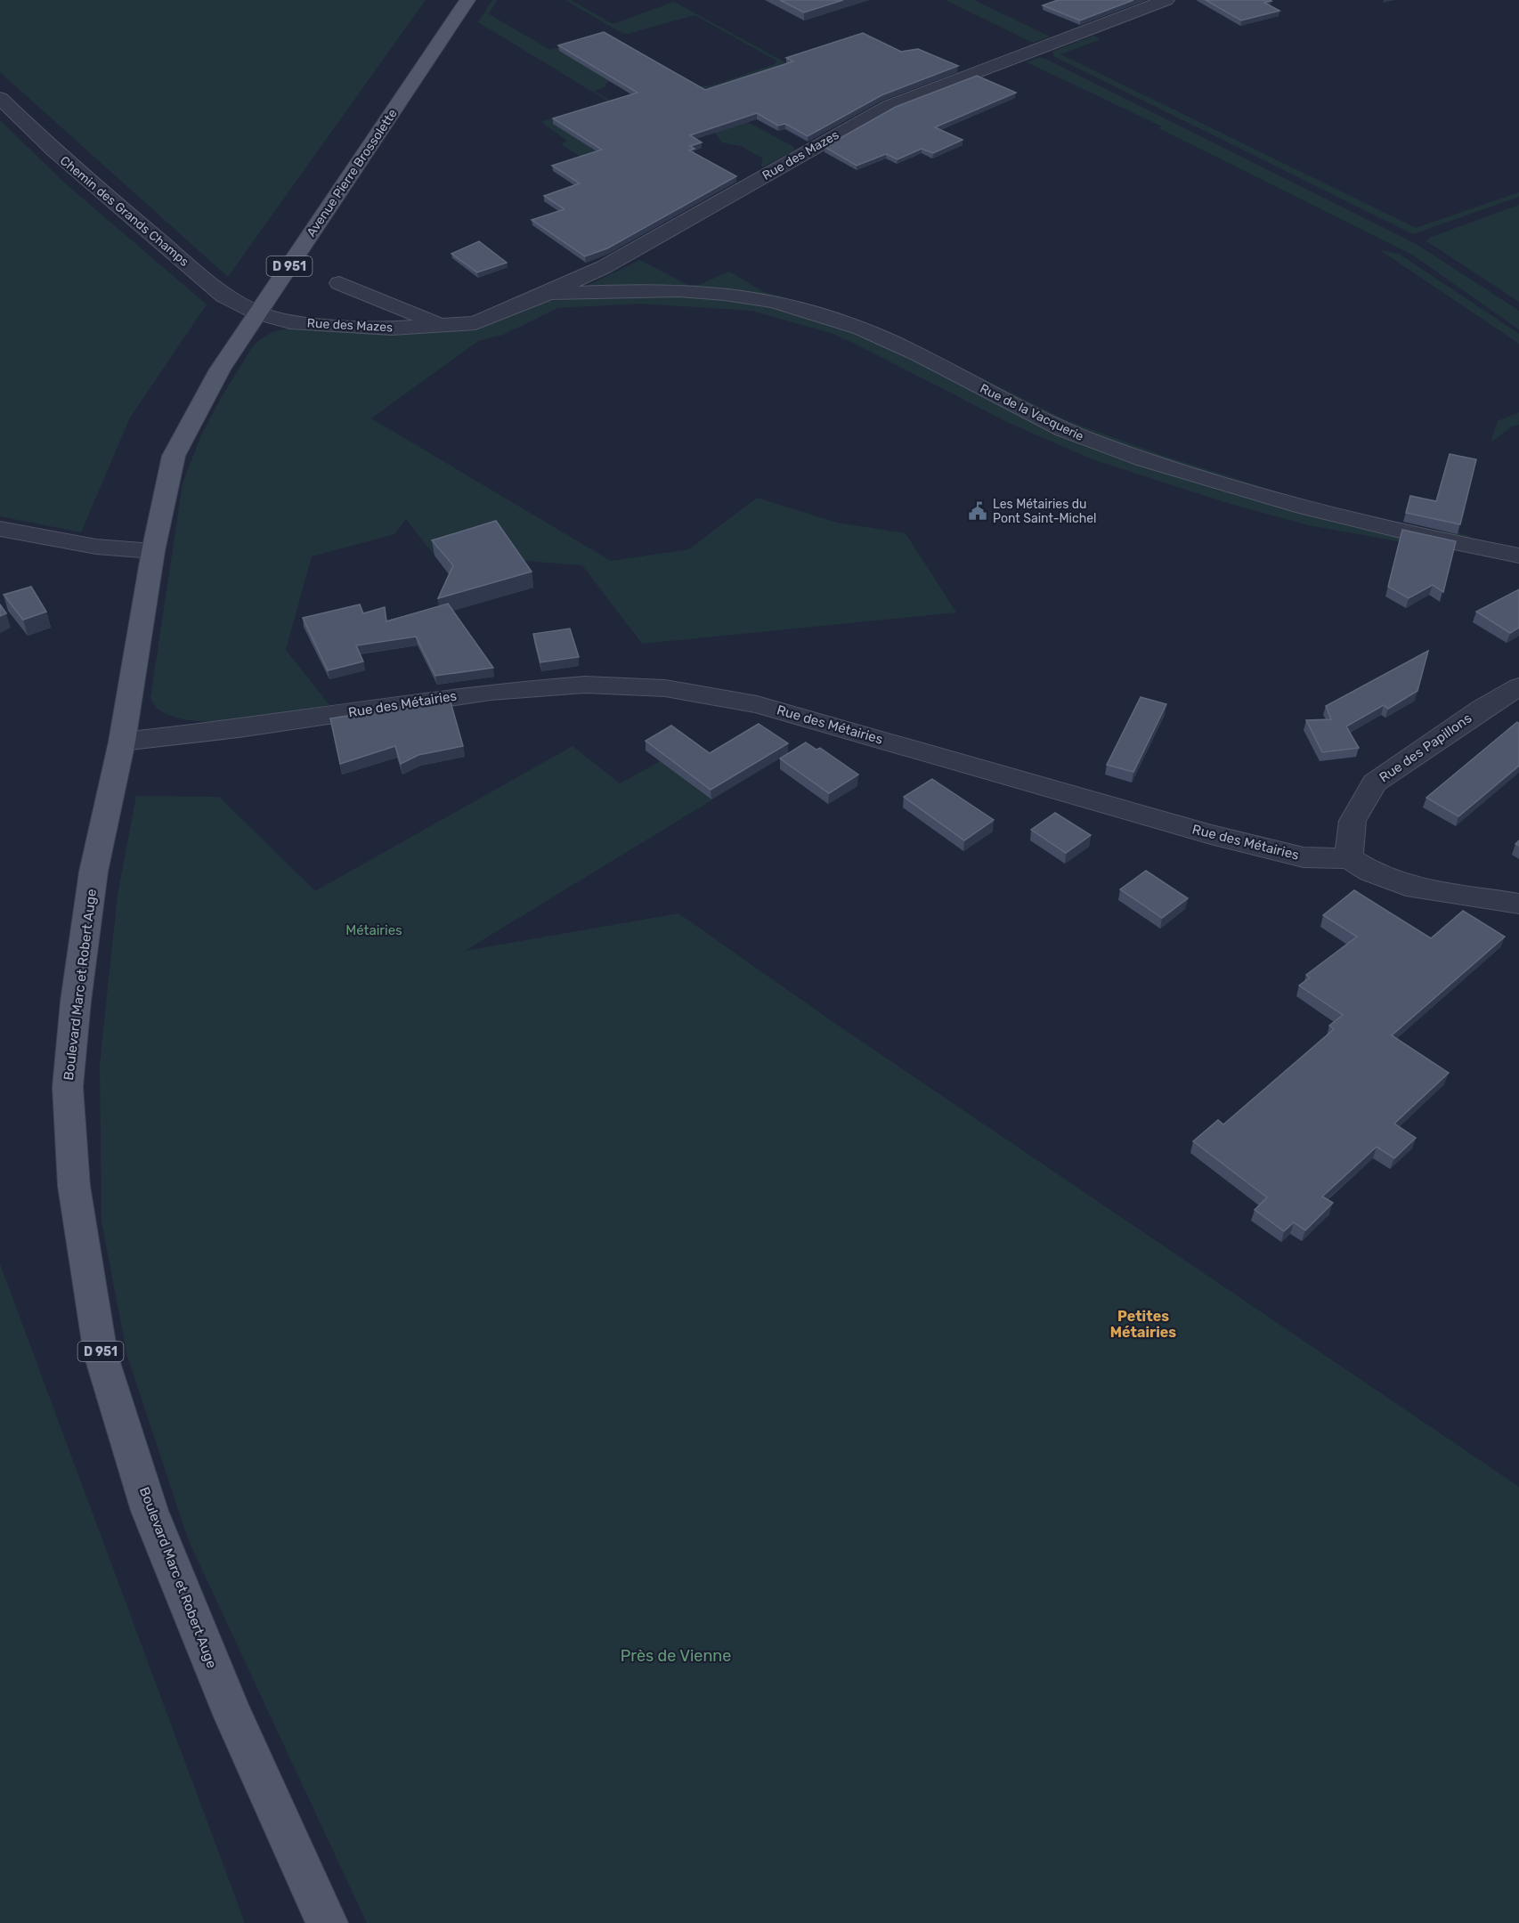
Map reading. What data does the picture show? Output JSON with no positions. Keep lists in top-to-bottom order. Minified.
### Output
{"streets":{"main road":["Avenue Pierre Brossolette","D 951","Boulevard Marc et Robert Auge"],"street":["Rue des Mazes","Chemin des Grands Champs","Rue de la Vacquerie","Rue des Métairies","Rue des Papillons"]},"crossings":[["Rue des Mazes","Avenue Pierre Brossolette"],["Rue des Mazes","Chemin des Grands Champs"],["Rue des Mazes","Rue de la Vacquerie"],["Avenue Pierre Brossolette","Chemin des Grands Champs"],["Avenue Pierre Brossolette","Boulevard Marc et Robert Auge"],["Rue des Métairies","Rue des Papillons"],["Rue des Métairies","Boulevard Marc et Robert Auge"]],"districts":["Petites Métairies"],"parks":["Métairies","Près de Vienne"],"places":{"public building":["Les Métairies du Pont Saint-Michel"]}}
